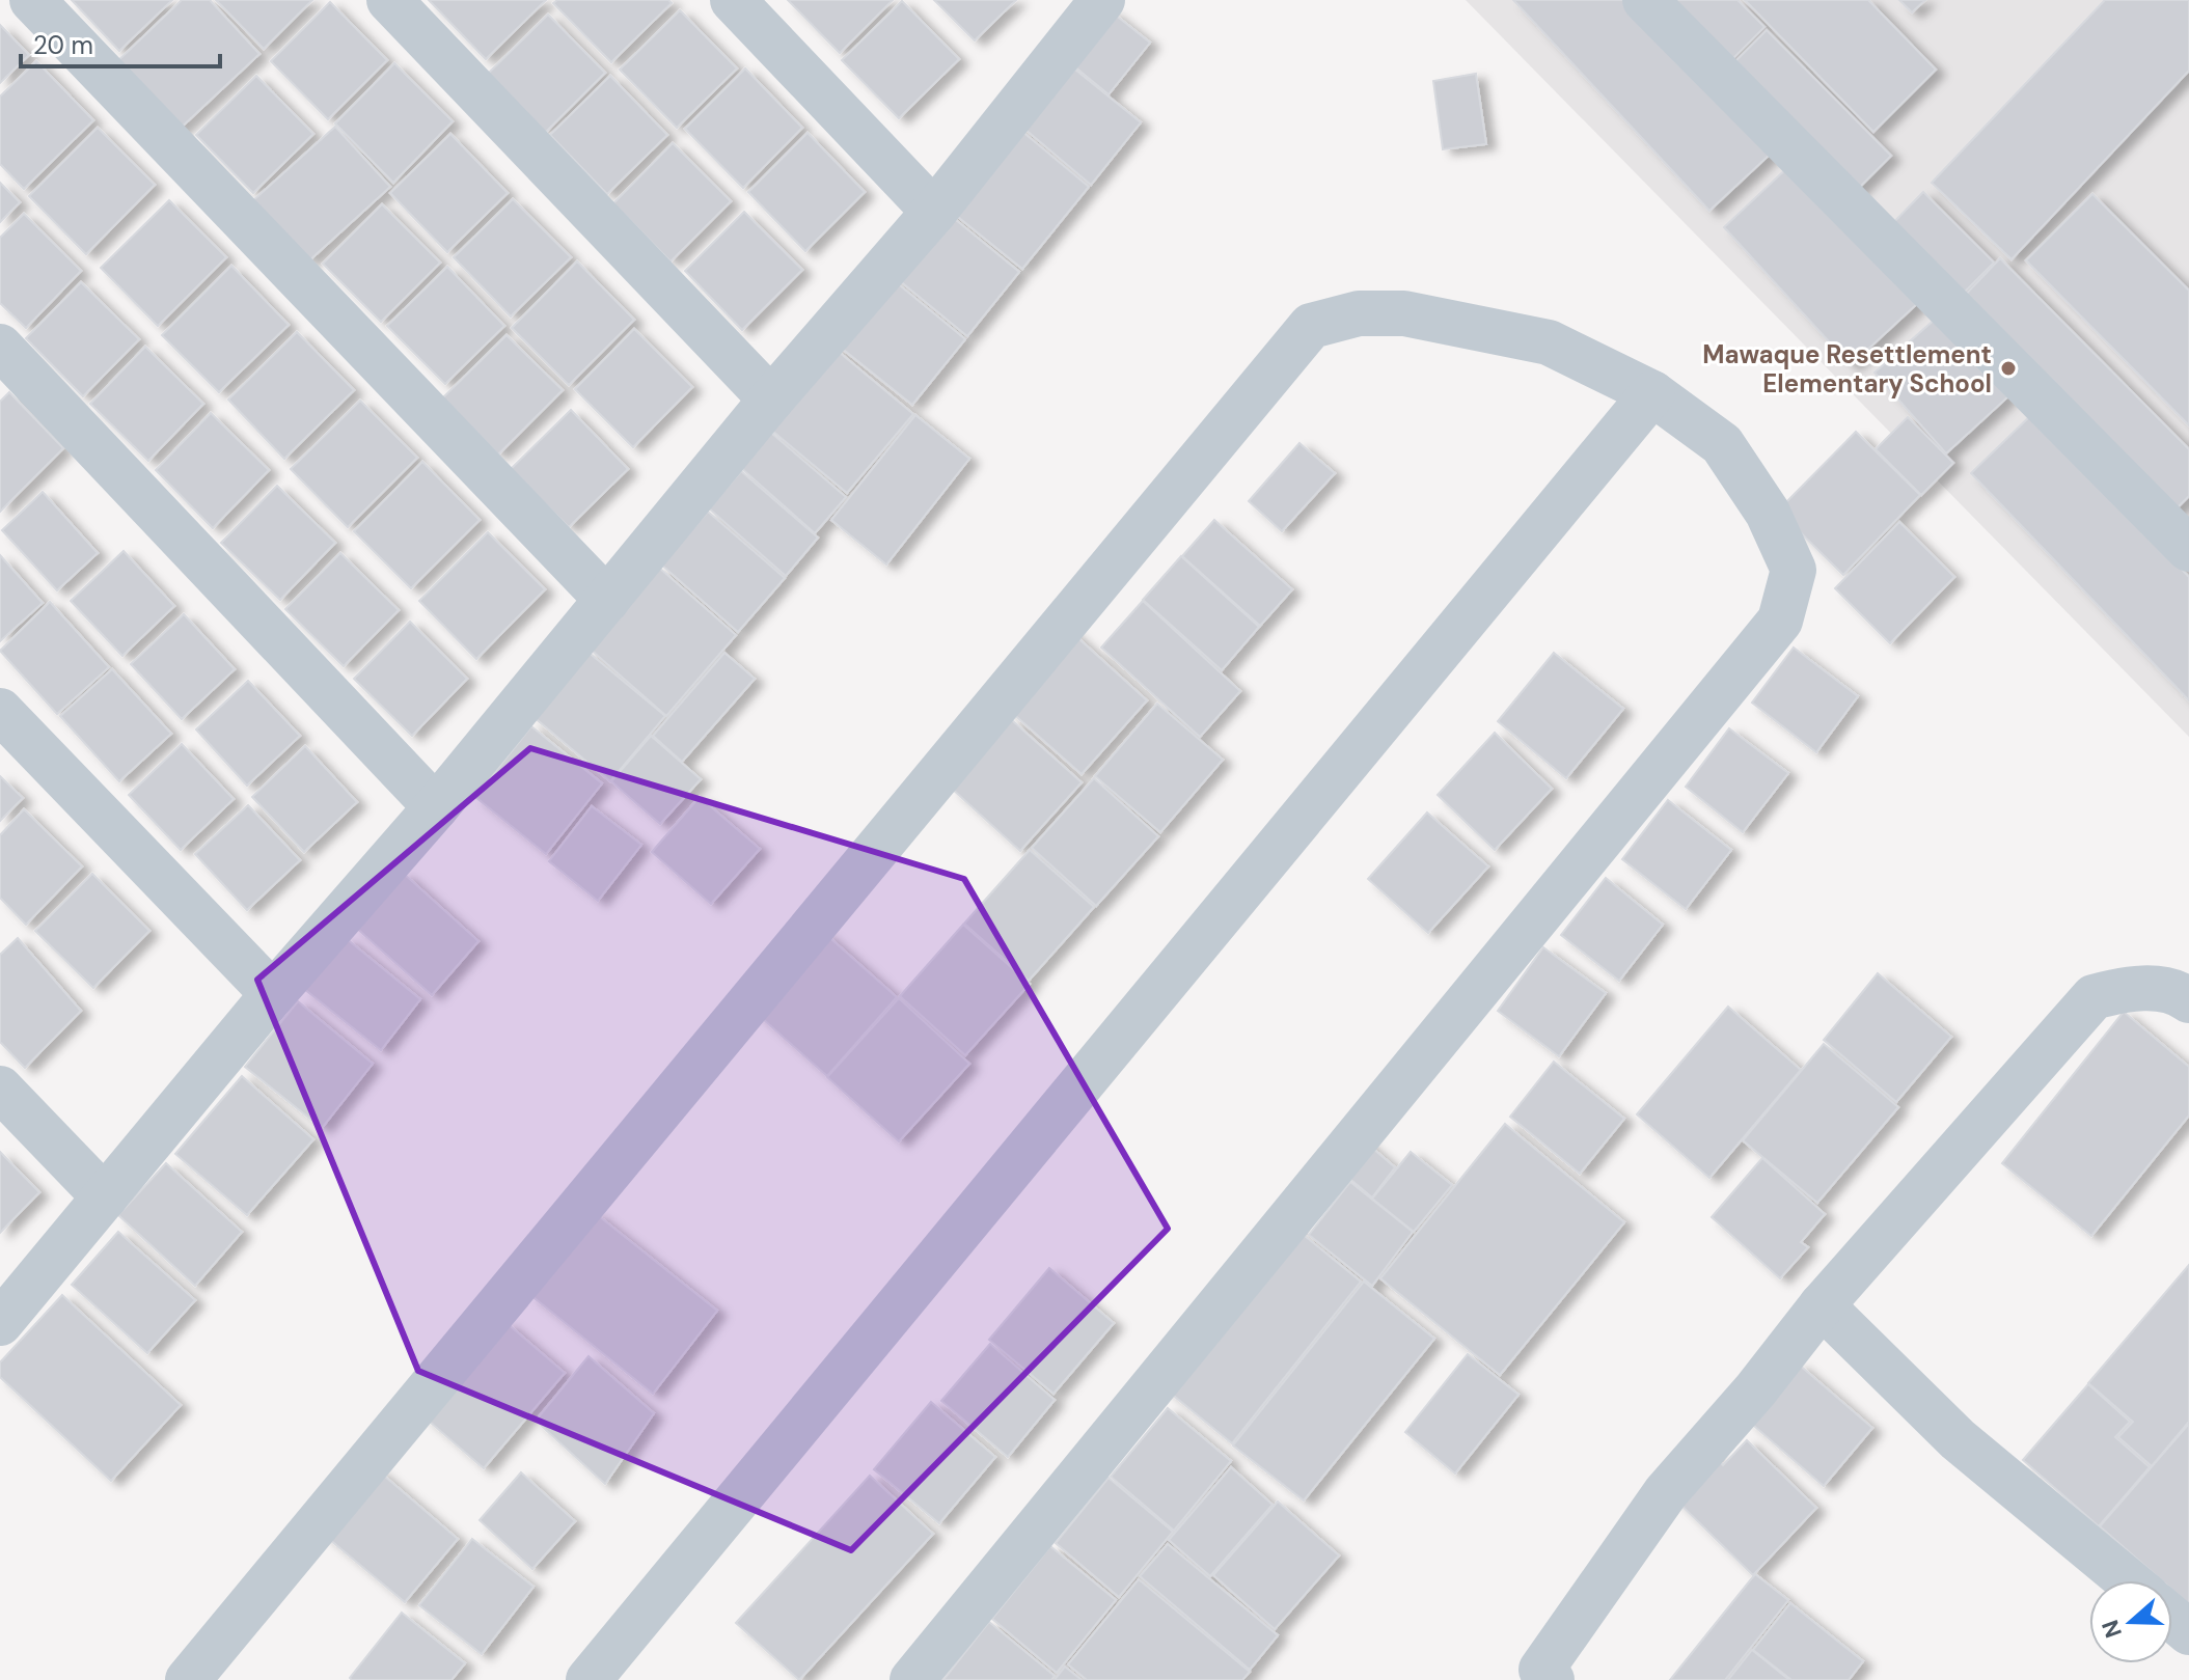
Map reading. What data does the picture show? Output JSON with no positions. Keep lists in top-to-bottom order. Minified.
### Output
{"places":["Mawaque Resettlement Elementary School"],"scale_bar":"20 m","north":"left"}
